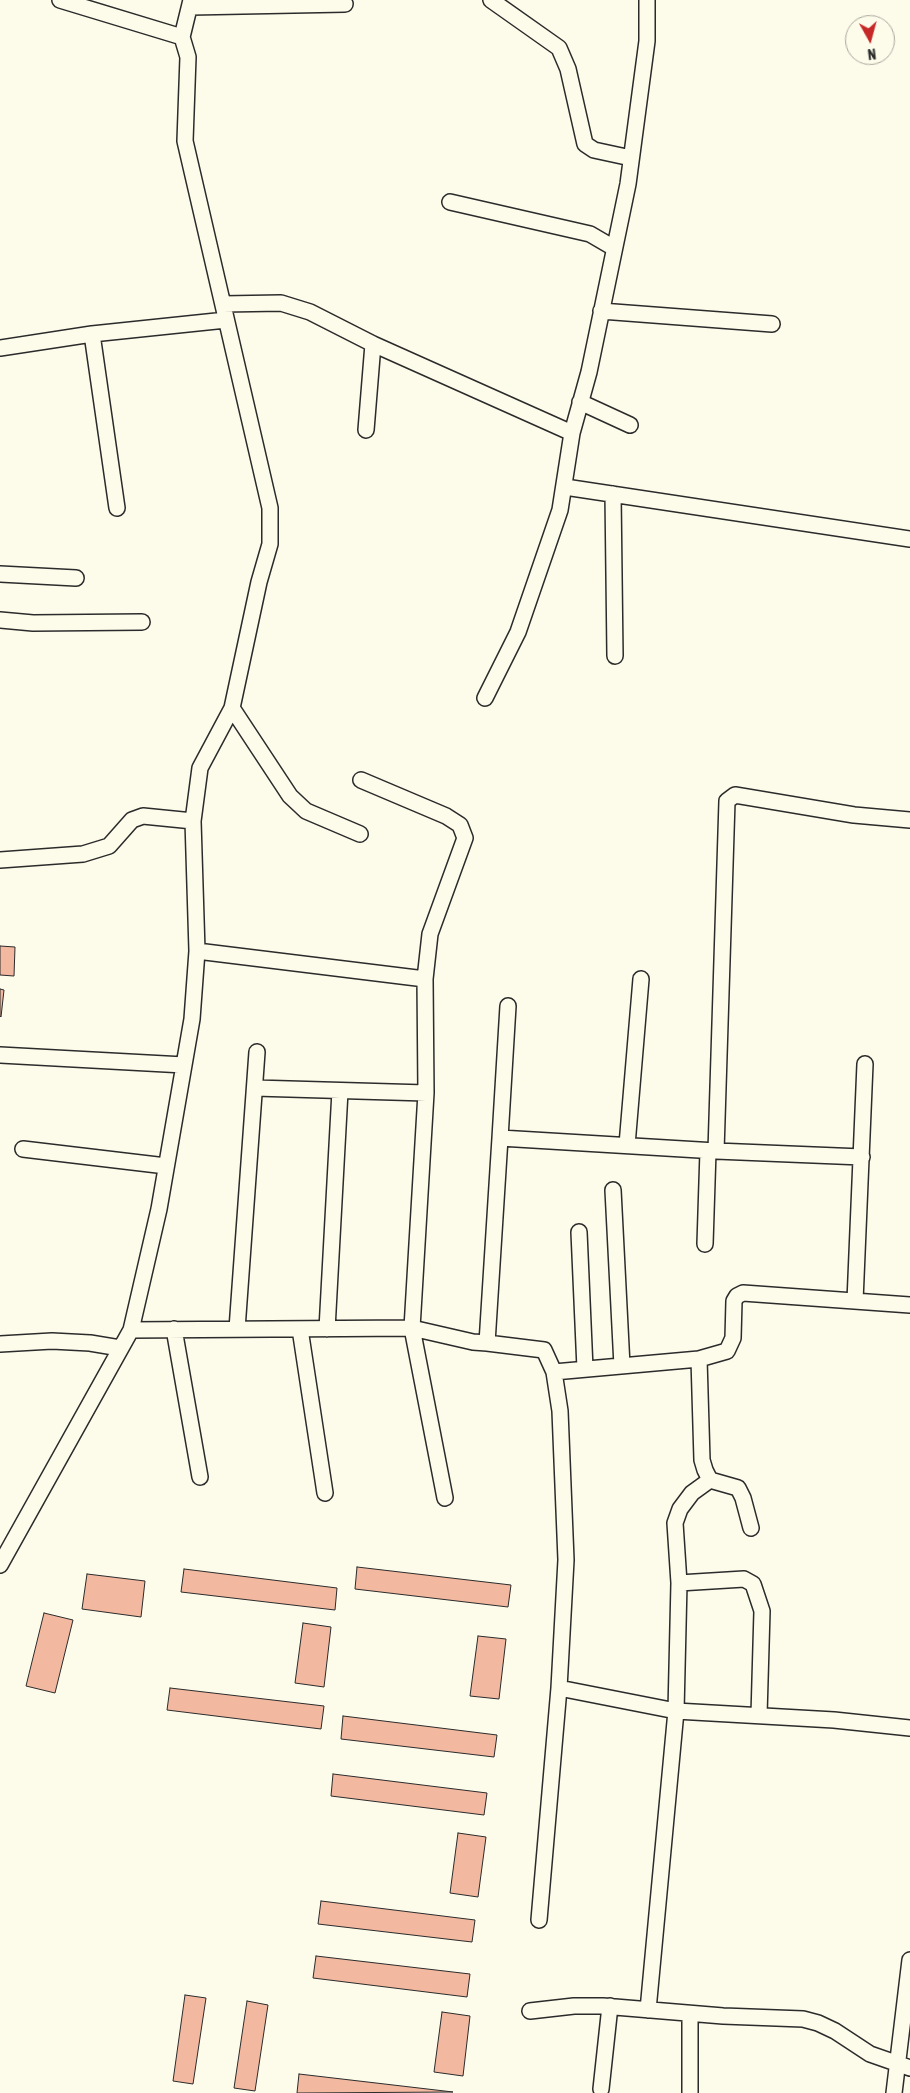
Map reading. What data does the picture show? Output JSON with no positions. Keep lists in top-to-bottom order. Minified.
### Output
{"north":"bottom"}
